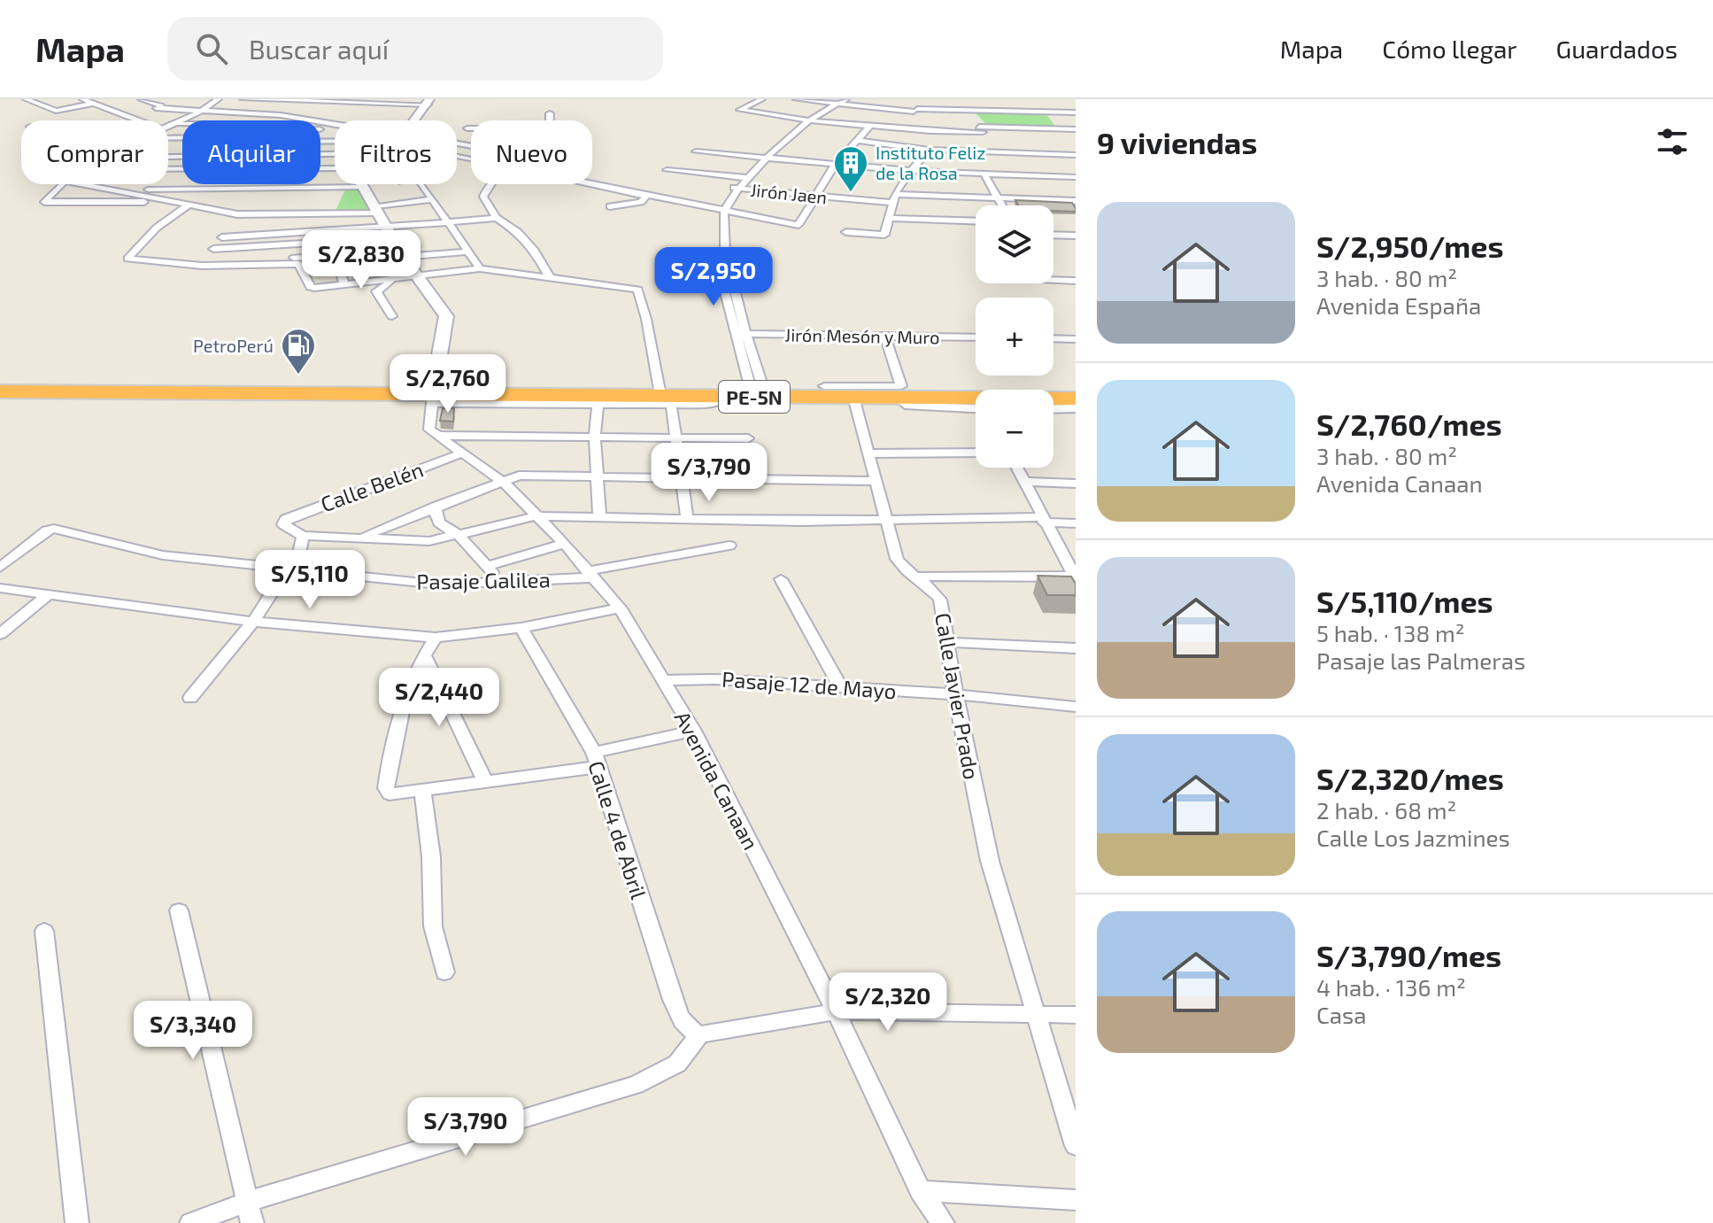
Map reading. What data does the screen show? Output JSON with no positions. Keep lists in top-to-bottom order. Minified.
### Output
{"streets":{"highway":["PE-5N"],"street":["Jirón Jaen","Jirón Mesón y Muro","Calle Belén","Pasaje Galilea","Pasaje 12 de Mayo","Calle Javier Prado","Avenida Canaan","Calle 4 de Abril"]},"crossings":[["PE-5N","Calle Javier Prado"],["Calle Belén","Avenida Canaan"],["Pasaje Galilea","Avenida Canaan"],["Pasaje 12 de Mayo","Calle Javier Prado"],["Pasaje 12 de Mayo","Avenida Canaan"]],"places":{"building":["Instituto Feliz de la Rosa"],"fuel station":["PetroPerú"]},"page":{"header":"Mapa","search":"Buscar aquí","nav":["Mapa","Cómo llegar","Guardados"],"heading":"9 viviendas","chip":["Comprar","Alquilar","Filtros","Nuevo"],"list":[{"name":"S/2,950/mes","note":"3 hab. · 80 m² · Avenida España"},{"name":"S/2,760/mes","note":"3 hab. · 80 m² · Avenida Canaan"},{"name":"S/5,110/mes","note":"5 hab. · 138 m² · Pasaje las Palmeras"},{"name":"S/2,320/mes","note":"2 hab. · 68 m² · Calle Los Jazmines"},{"name":"S/3,790/mes","note":"4 hab. · 136 m² · Casa"}],"map_buttons":["+","−"],"price":["S/2,830","S/2,950","S/2,760","S/3,790","S/5,110","S/2,440","S/2,320","S/3,340","S/3,790"]}}
